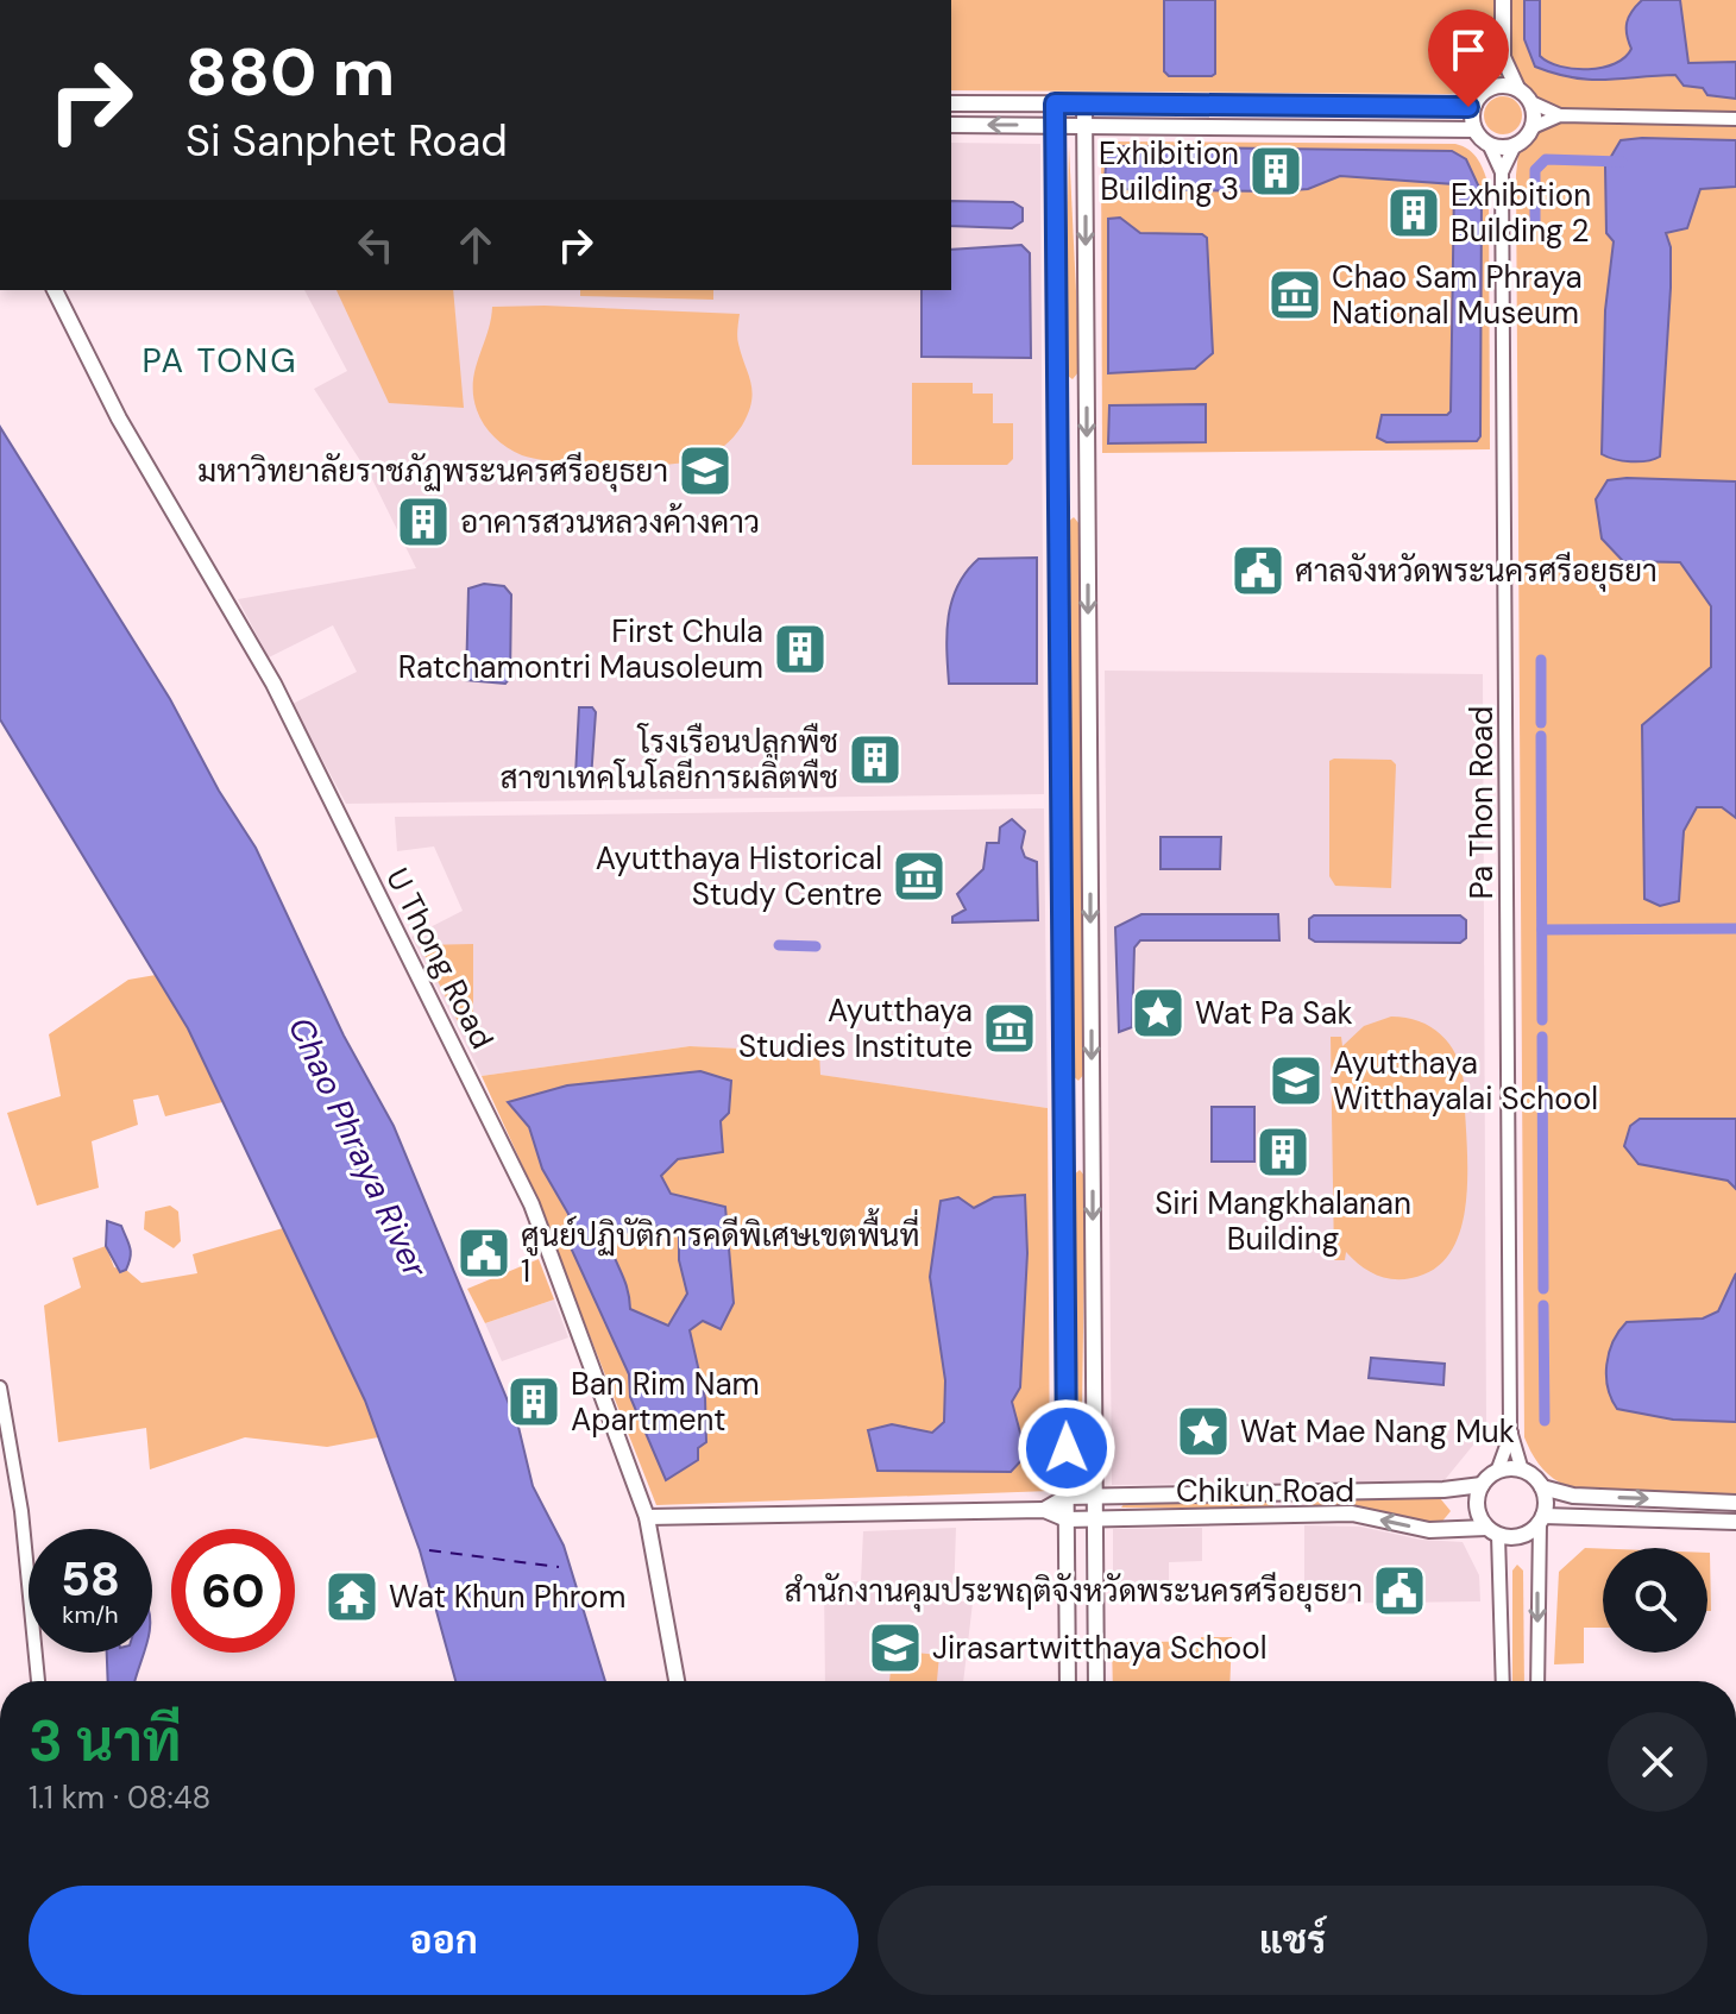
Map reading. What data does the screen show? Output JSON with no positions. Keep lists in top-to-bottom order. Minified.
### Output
{"streets":{"main road":["U Thong Road","Chikun Road"],"street":["Pa Thon Road"]},"crossings":[["Pa Thon Road","Chikun Road"],["U Thong Road","Chikun Road"]],"districts":["PA TONG"],"water":["Chao Phraya River"],"places":{"building":["Exhibition Building 3","Exhibition Building 2","อาคารสวนหลวงค้างคาว","First Chula Ratchamontri Mausoleum","โรงเรือนปลูกพืช สาขาเทคโนโลยีการผลิตพืช","Siri Mangkhalanan Building","Ban Rim Nam Apartment"],"museum":["Chao Sam Phraya National Museum","Ayutthaya Historical Study Centre","Ayutthaya Studies Institute"],"school or university":["มหาวิทยาลัยราชภัฏพระนครศรีอยุธยา","Ayutthaya Witthayalai School","Jirasartwitthaya School"],"public building":["ศาลจังหวัดพระนครศรีอยุธยา","ศูนย์ปฏิบัติการคดีพิเศษเขตพื้นที่ 1","สำนักงานคุมประพฤติจังหวัดพระนครศรีอยุธยา"],"place":["Wat Pa Sak","Wat Mae Nang Muk"],"temple":["Wat Khun Phrom"]},"page":{"turn":["880 m","Si Sanphet Road"],"speed":"58 km/h","limit":"60","heading":["3 นาที","1.1 km · 08:48"],"buttons":["ออก","แชร์"]}}
